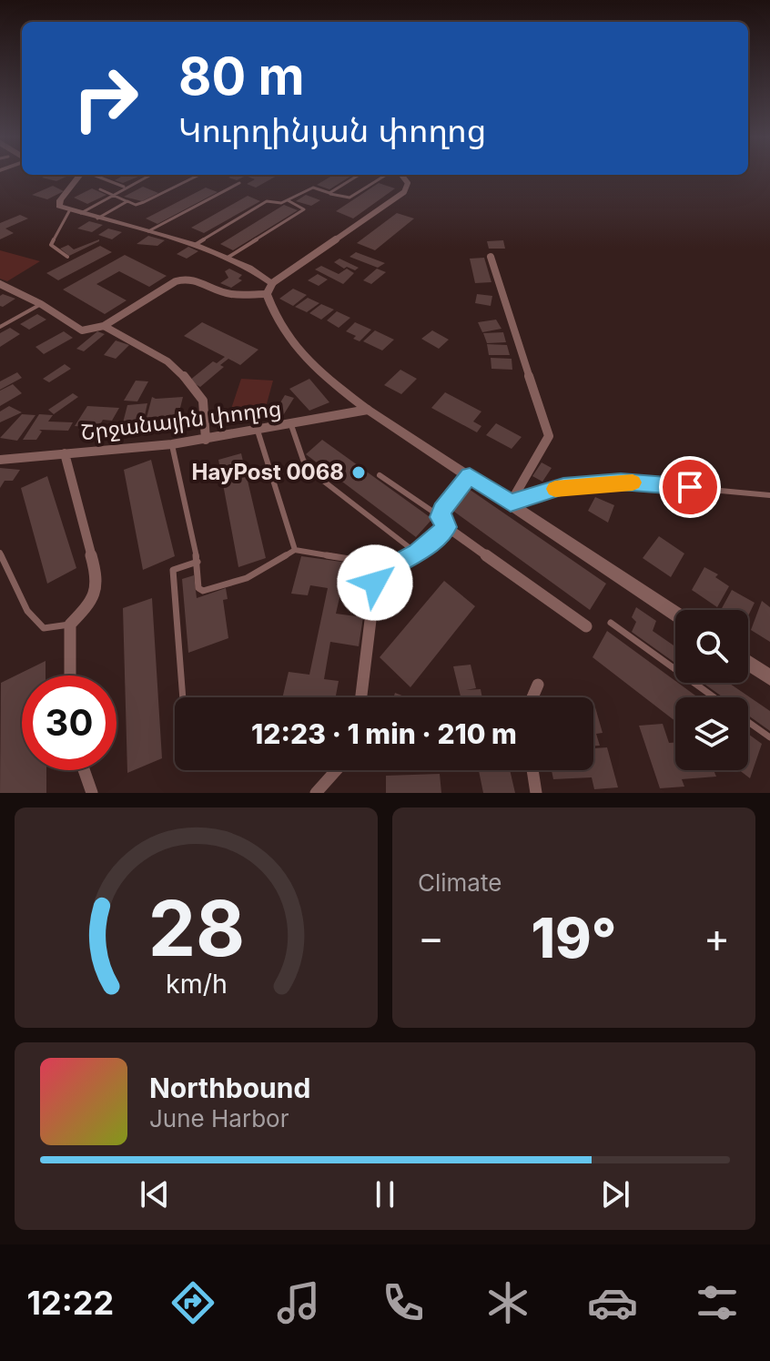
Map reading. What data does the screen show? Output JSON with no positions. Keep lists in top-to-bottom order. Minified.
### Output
{"streets":{"street":["Շրջանային փողոց"]},"places":["HayPost 0068"],"page":{"turn":["80 m","Կուրղինյան փողոց"],"limit":"30","trip":"12:23 · 1 min · 210 m","tile":"Climate","heat":["−","19°","+"],"song":["Northbound","June Harbor"],"tabs":"12:22","gauge":["28","km/h"]}}
